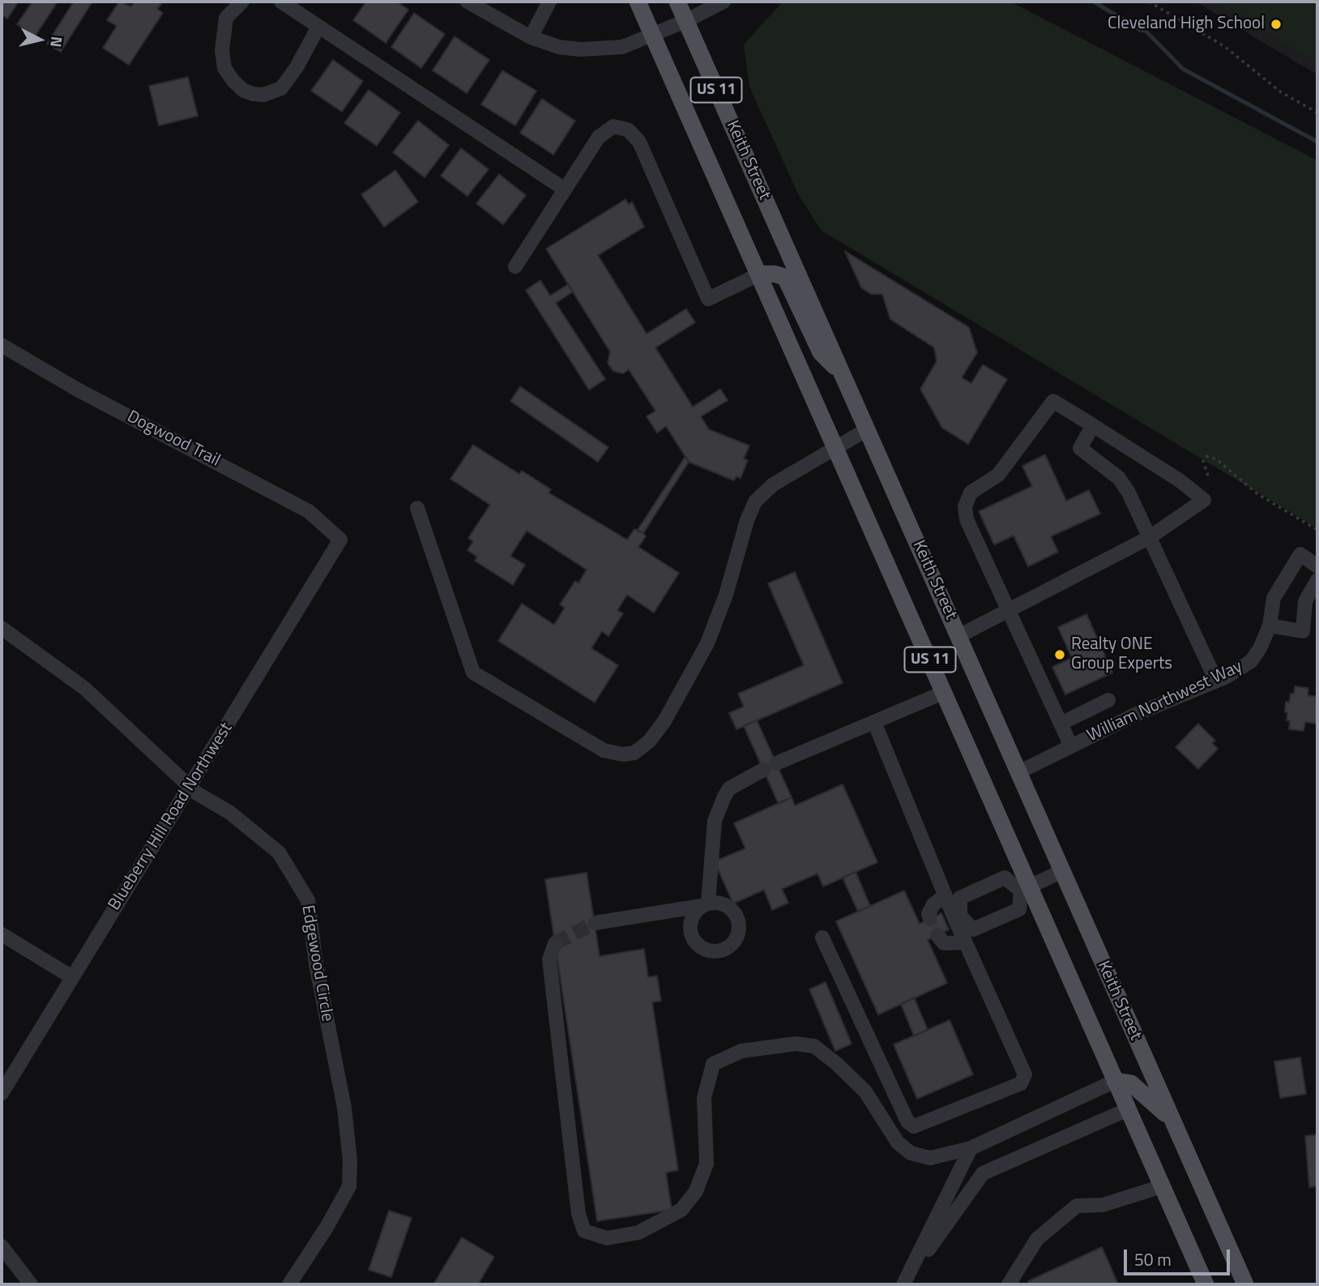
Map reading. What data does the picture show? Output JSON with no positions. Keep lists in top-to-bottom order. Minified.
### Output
{"streets":{"main road":["US 11","Keith Street"],"street":["Dogwood Trail","William Northwest Way","Blueberry Hill Road Northwest","Edgewood Circle"]},"crossings":[["Keith Street","William Northwest Way"],["Dogwood Trail","Blueberry Hill Road Northwest"],["Blueberry Hill Road Northwest","Edgewood Circle"]],"places":["Cleveland High School","Realty ONE Group Experts"],"scale_bar":"50 m","north":"right"}
